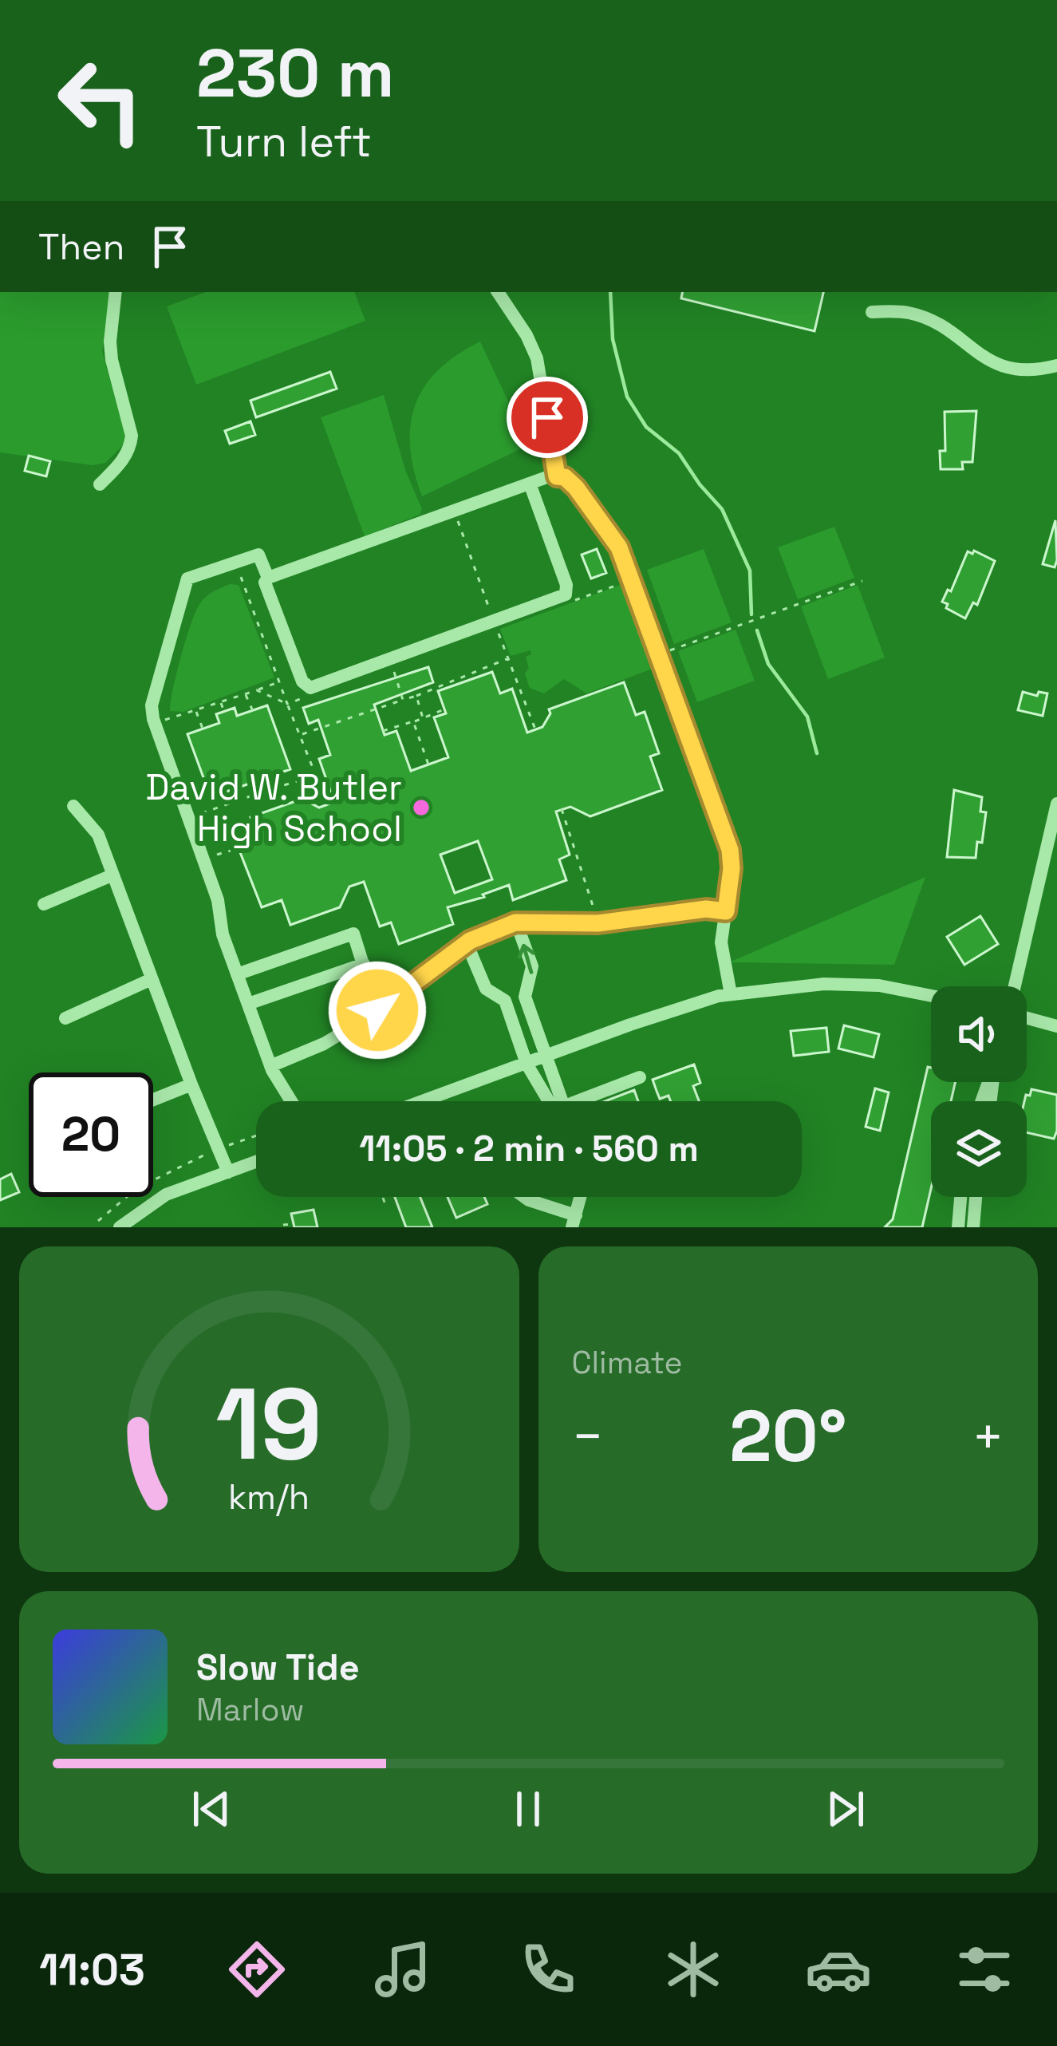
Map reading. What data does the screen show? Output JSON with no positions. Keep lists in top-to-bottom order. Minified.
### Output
{"places":["David W. Butler High School"],"page":{"turn":["230 m","Turn left"],"then":"Then","limit":"20","trip":"11:05 · 2 min · 560 m","tile":"Climate","heat":["−","20°","+"],"song":["Slow Tide","Marlow"],"tabs":"11:03","gauge":["19","km/h"]}}
